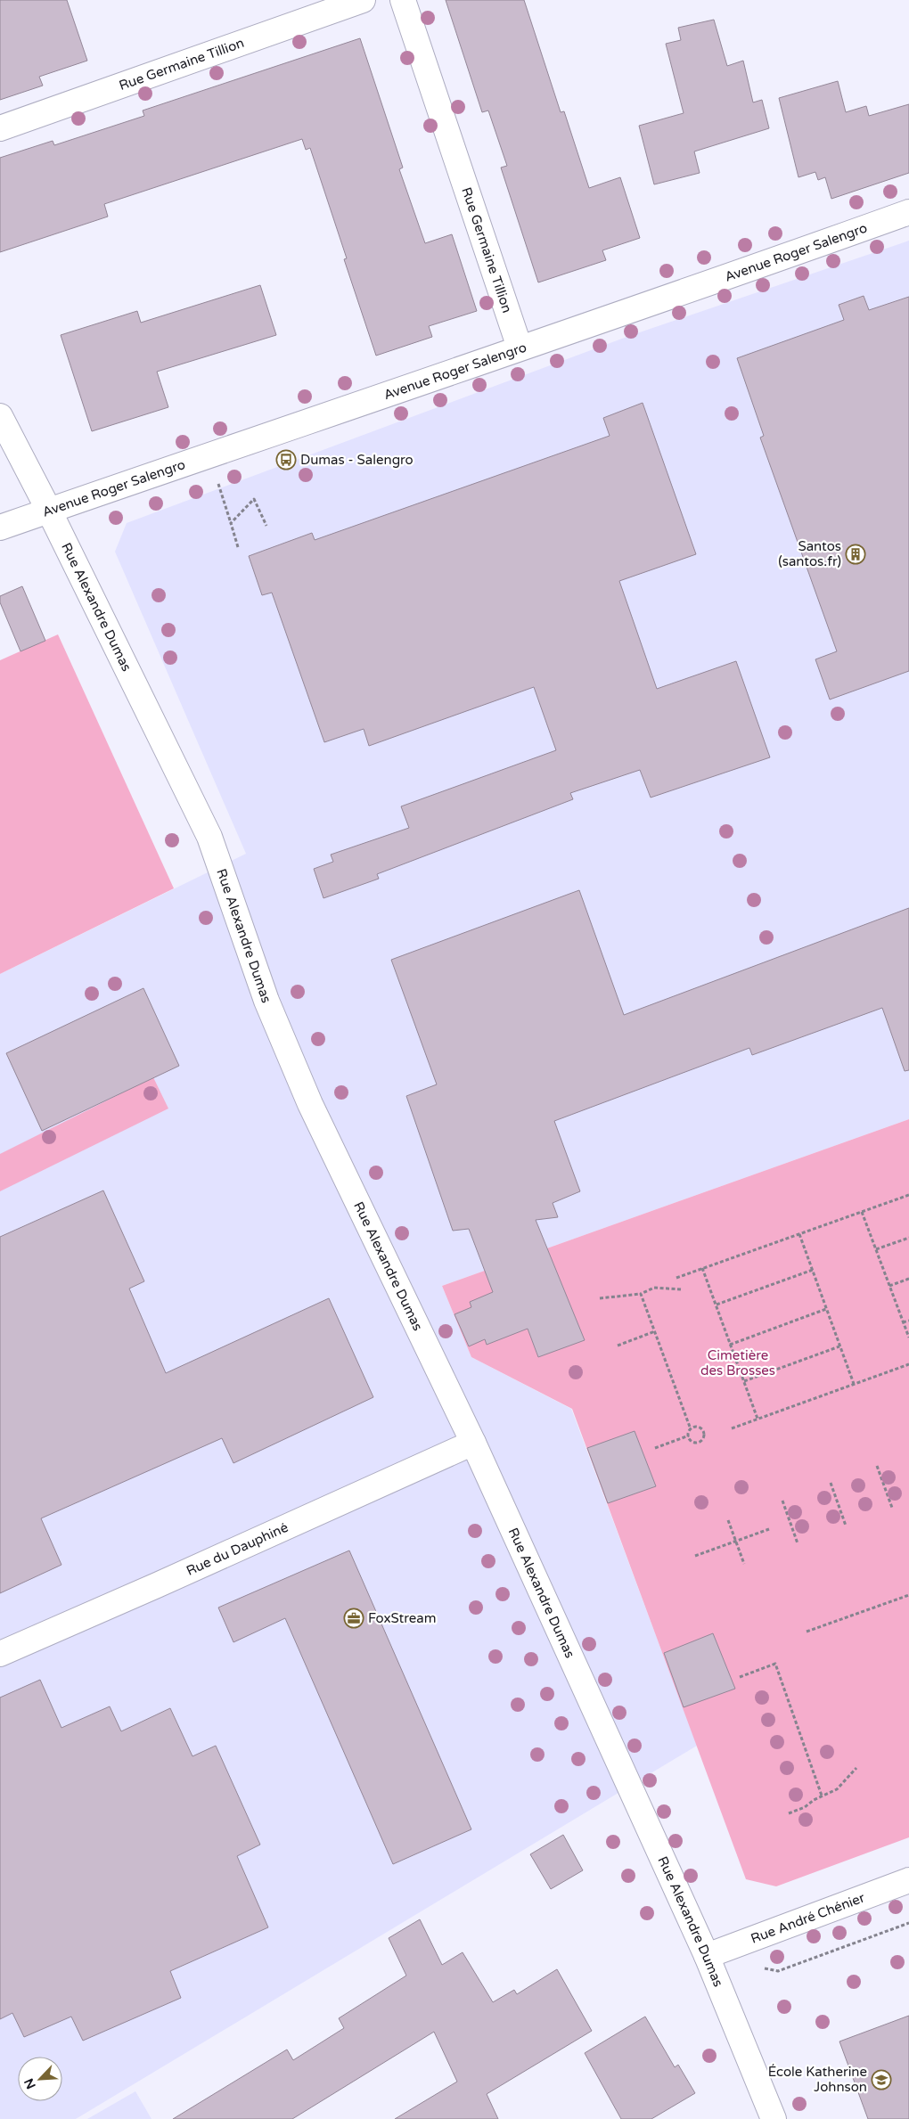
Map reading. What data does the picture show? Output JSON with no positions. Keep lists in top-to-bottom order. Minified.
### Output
{"streets":{"street":["Rue Germaine Tillion","Avenue Roger Salengro","Rue Alexandre Dumas","Rue du Dauphiné","Rue André Chénier"]},"crossings":[["Rue Germaine Tillion","Avenue Roger Salengro"],["Avenue Roger Salengro","Rue Alexandre Dumas"],["Rue Alexandre Dumas","Rue du Dauphiné"],["Rue Alexandre Dumas","Rue André Chénier"]],"parks":["Cimetière des Brosses"],"places":{"bus stop":["Dumas - Salengro"],"building":["Santos (santos.fr)"],"office":["FoxStream"],"school or university":["École Katherine Johnson"]},"north":"bottom left"}
